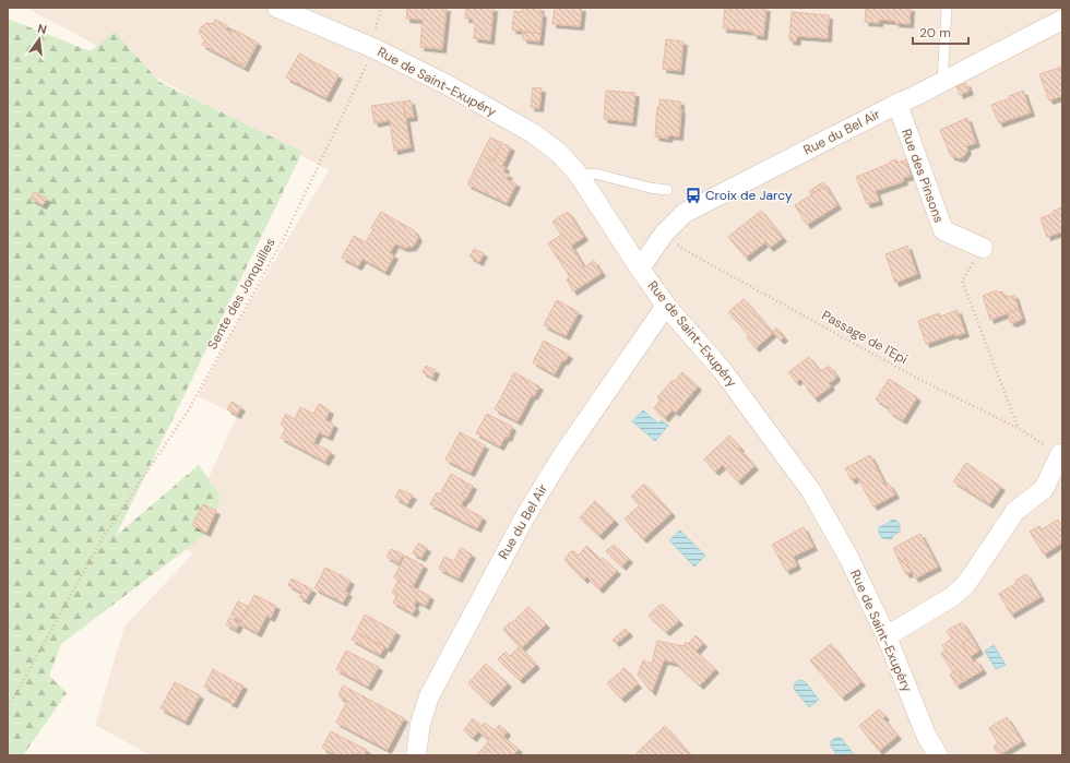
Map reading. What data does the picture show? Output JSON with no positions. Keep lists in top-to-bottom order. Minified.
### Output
{"streets":{"street":["Rue de Saint-Exupéry","Rue du Bel Air","Rue des Pinsons"],"path":["Sente des Jonquilles","Passage de l'Epi"]},"crossings":[["Rue de Saint-Exupéry","Rue du Bel Air"],["Rue de Saint-Exupéry","Sente des Jonquilles"],["Rue du Bel Air","Rue des Pinsons"],["Rue du Bel Air","Passage de l'Epi"]],"places":{"bus stop":["Croix de Jarcy"]},"scale_bar":"20 m","north":"top"}
